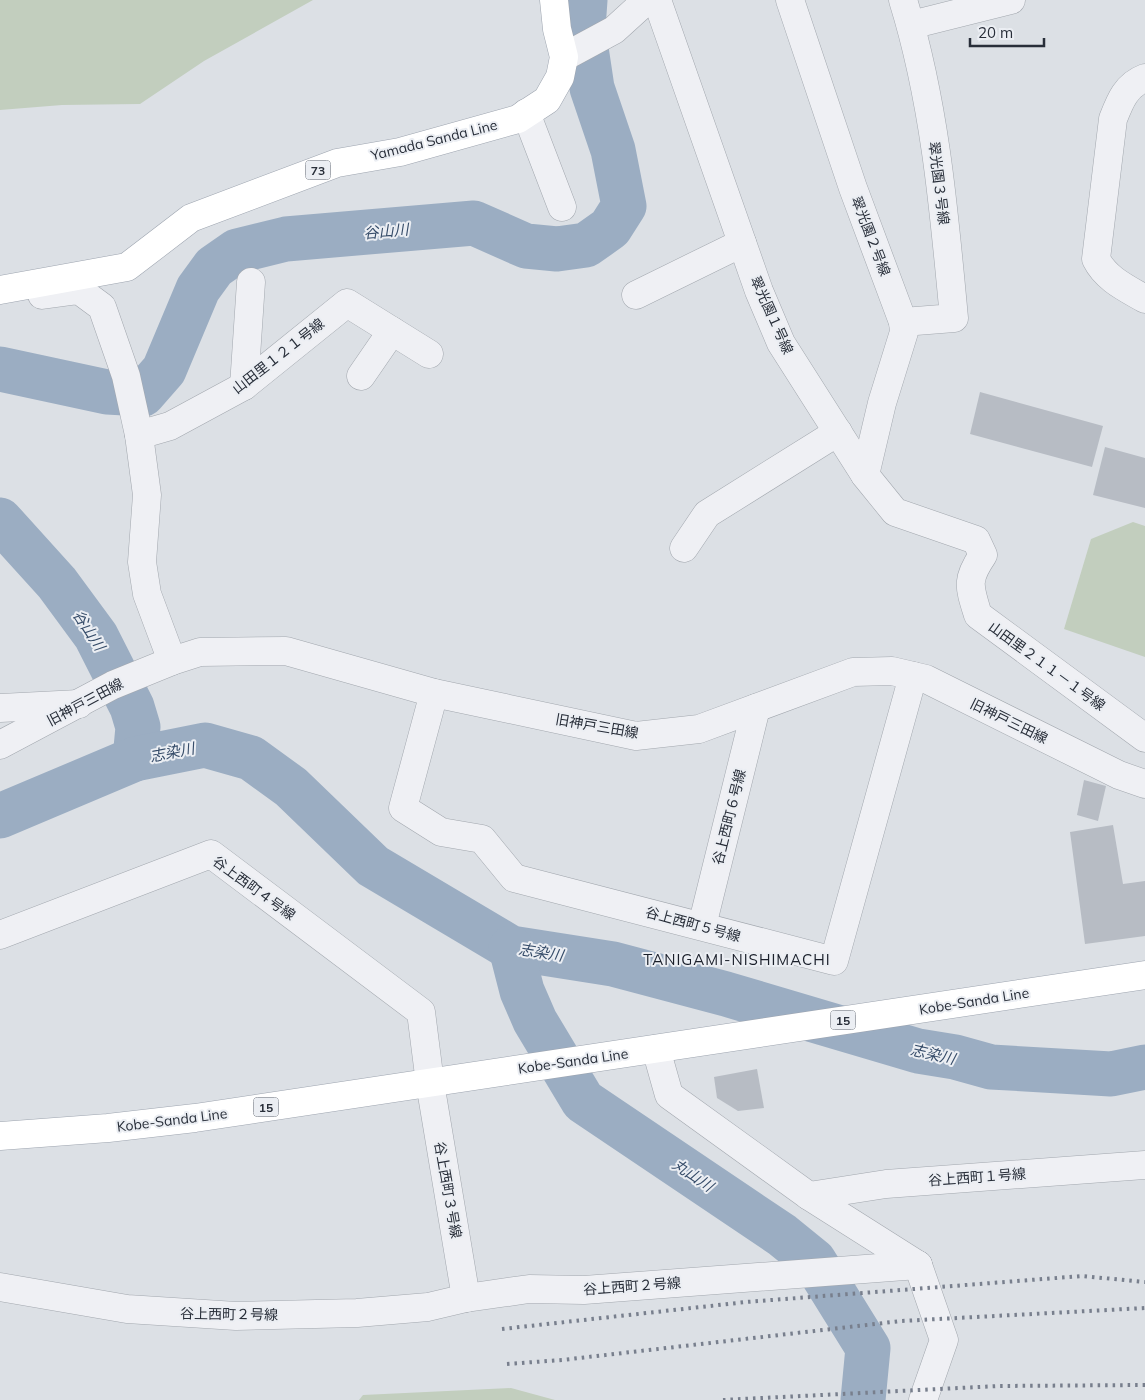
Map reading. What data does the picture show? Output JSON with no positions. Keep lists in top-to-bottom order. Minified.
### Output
{"streets":{"main road":["Yamada Sanda Line","73","Kobe-Sanda Line","15"],"street":["翠光園３号線","翠光園２号線","翠光園１号線","山田里１２１号線","山田里２１１－１号線","旧神戸三田線","谷上西町６号線","谷上西町４号線","谷上西町５号線","谷上西町１号線","谷上西町３号線","谷上西町２号線"]},"crossings":[["翠光園３号線","翠光園２号線"],["翠光園２号線","翠光園１号線"],["翠光園１号線","山田里２１１－１号線"],["旧神戸三田線","谷上西町６号線"],["旧神戸三田線","谷上西町５号線"],["谷上西町６号線","谷上西町５号線"],["谷上西町４号線","Kobe-Sanda Line"],["谷上西町４号線","谷上西町３号線"],["Kobe-Sanda Line","谷上西町３号線"],["谷上西町３号線","谷上西町２号線"]],"districts":["TANIGAMI-NISHIMACHI"],"water":["谷山川","志染川","丸山川"],"scale_bar":"20 m"}
